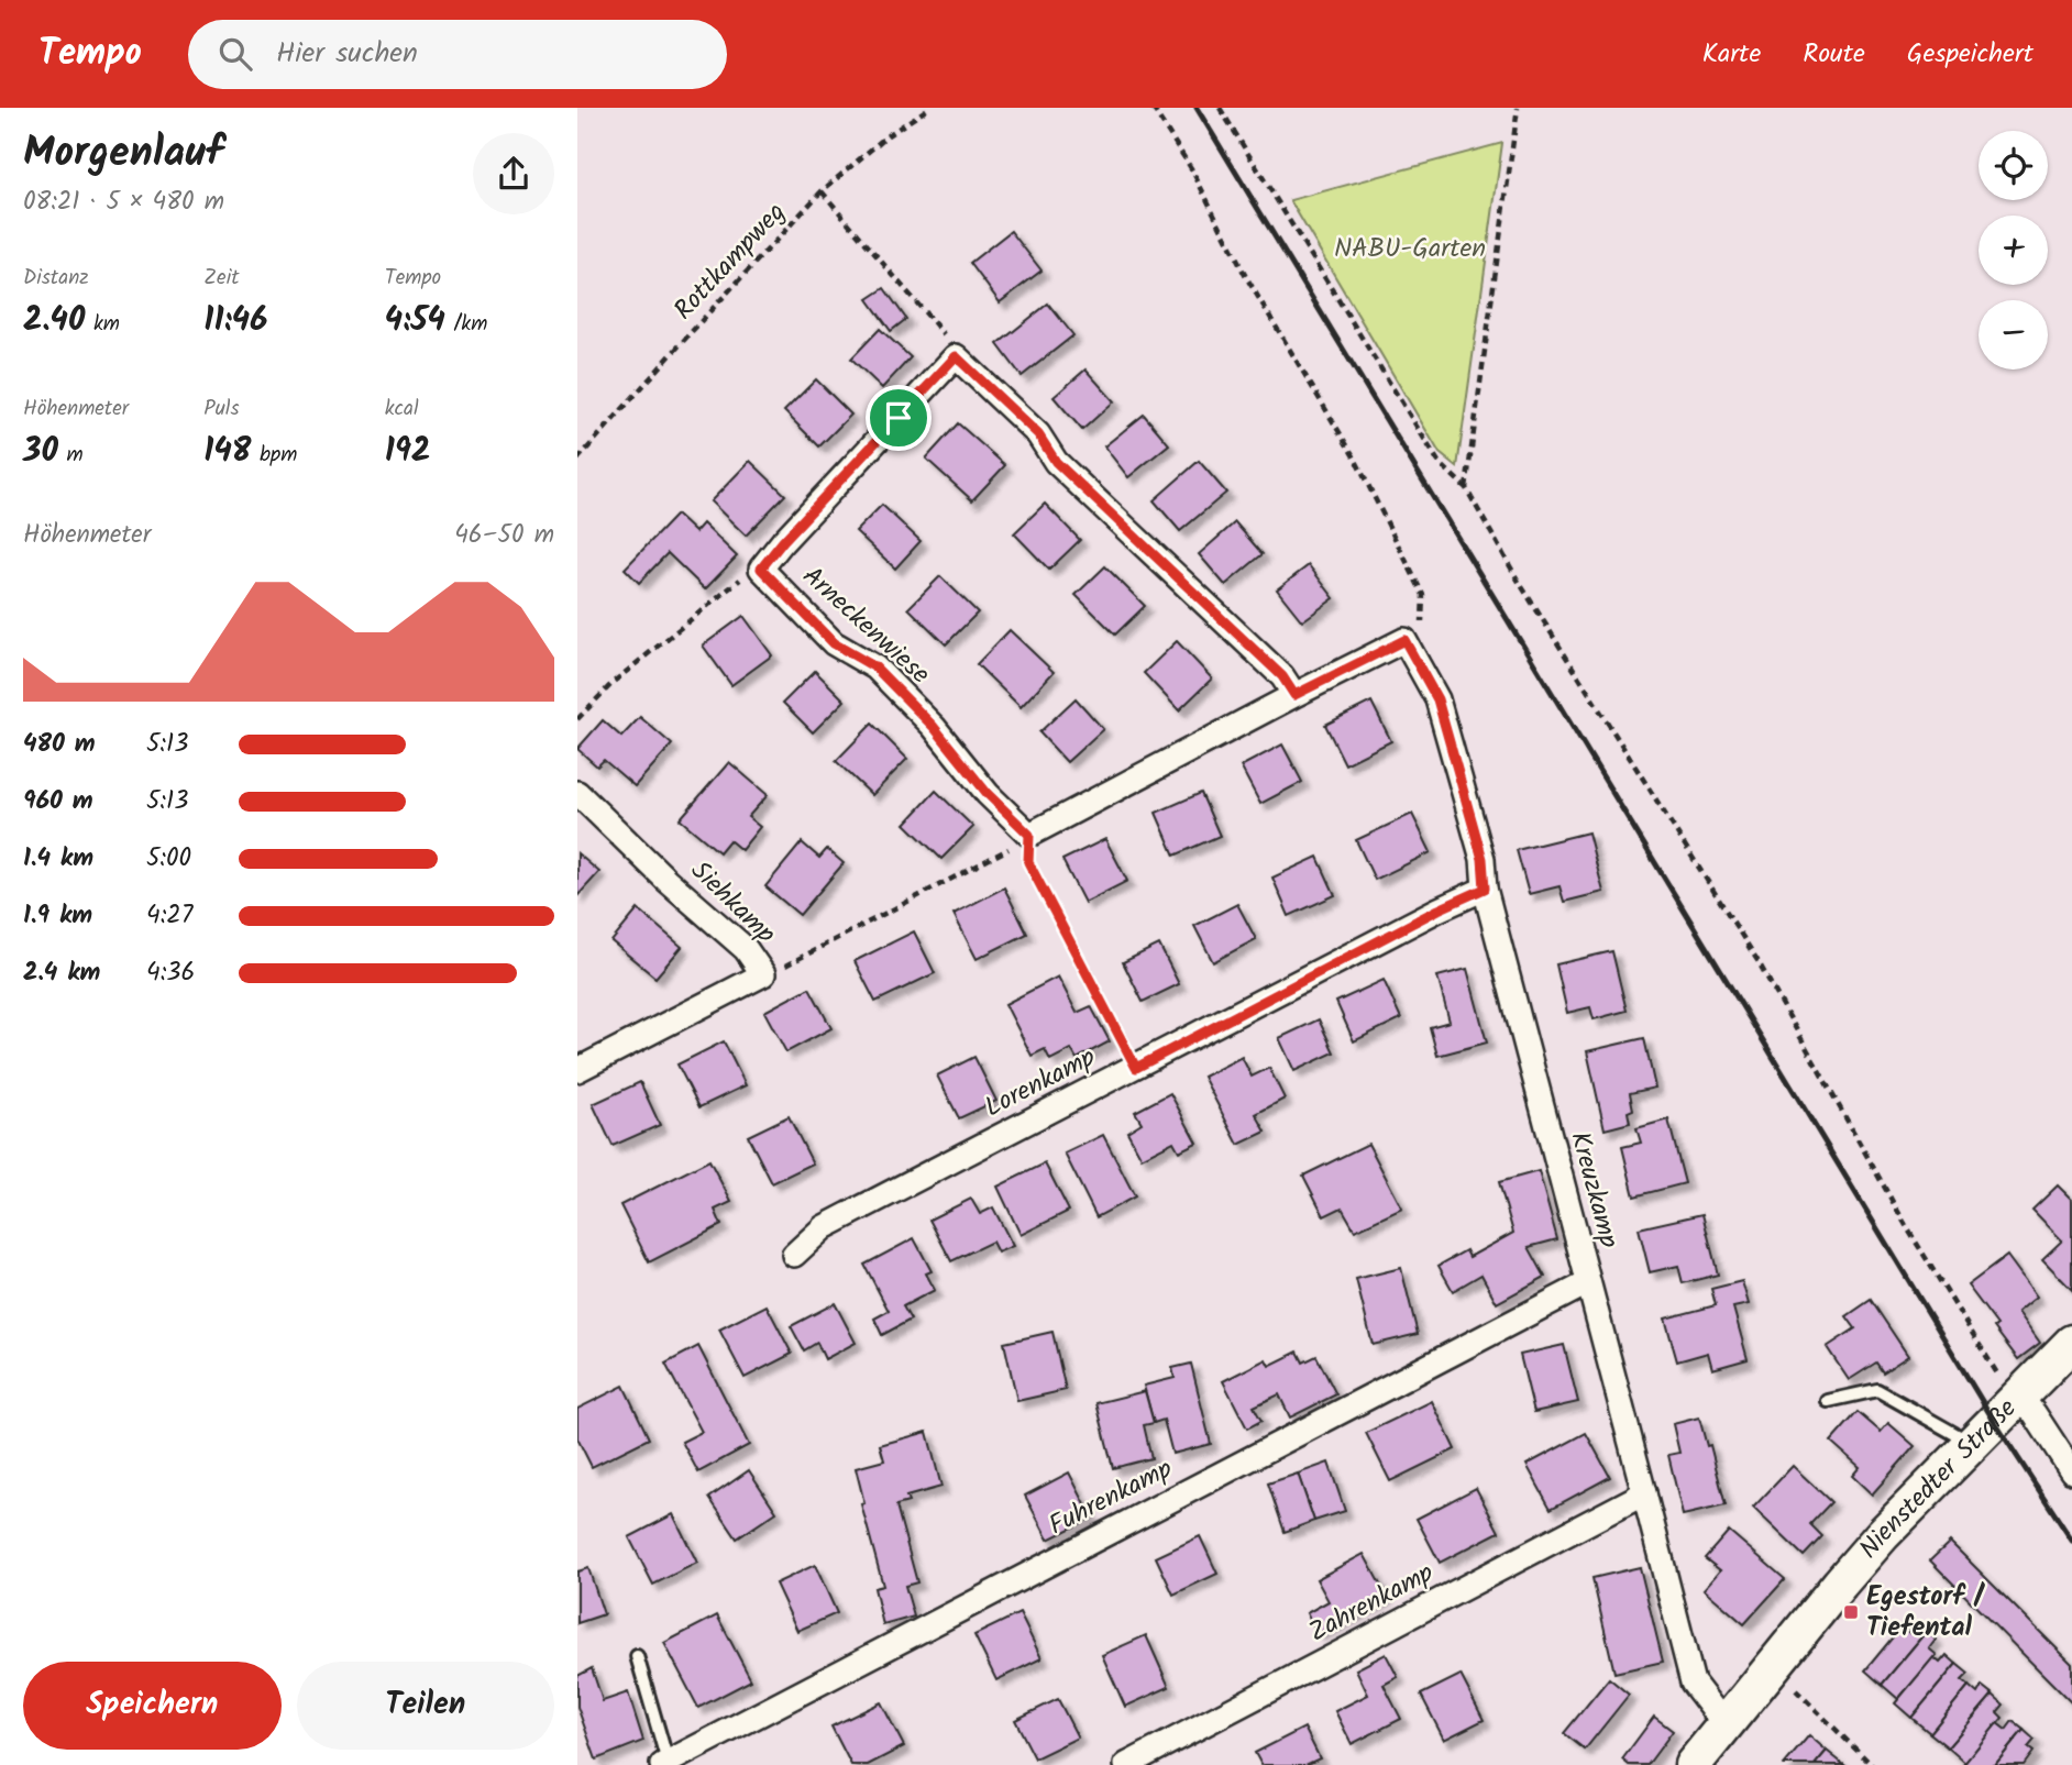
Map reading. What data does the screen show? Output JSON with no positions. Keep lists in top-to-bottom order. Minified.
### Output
{"streets":{"main road":["Nienstedter Straße"],"street":["Arneckenwiese","Siehkamp","Lorenkamp","Kreuzkamp","Fuhrenkamp","Zahrenkamp"],"path":["Rottkampweg"]},"crossings":[["Lorenkamp","Kreuzkamp"],["Kreuzkamp","Nienstedter Straße"],["Kreuzkamp","Fuhrenkamp"],["Kreuzkamp","Zahrenkamp"]],"parks":["NABU-Garten"],"places":{"transit":["Egestorf / Tiefental"]},"page":{"header":"Tempo","search":"Hier suchen","nav":["Karte","Route","Gespeichert"],"heading":["Morgenlauf","08:21 · 5 × 480 m"],"map_buttons":["+","−"],"stats":[["Distanz","2.40 km"],["Zeit","11:46"],["Tempo","4:54 /km"],["Höhenmeter","30 m"],["Puls","148 bpm"],["kcal","192"]],"chart":["Höhenmeter","46–50 m"],"list":[{"name":"480 m","note":"5:13"},{"name":"960 m","note":"5:13"},{"name":"1.4 km","note":"5:00"},{"name":"1.9 km","note":"4:27"},{"name":"2.4 km","note":"4:36"}],"buttons":["Speichern","Teilen"]}}
